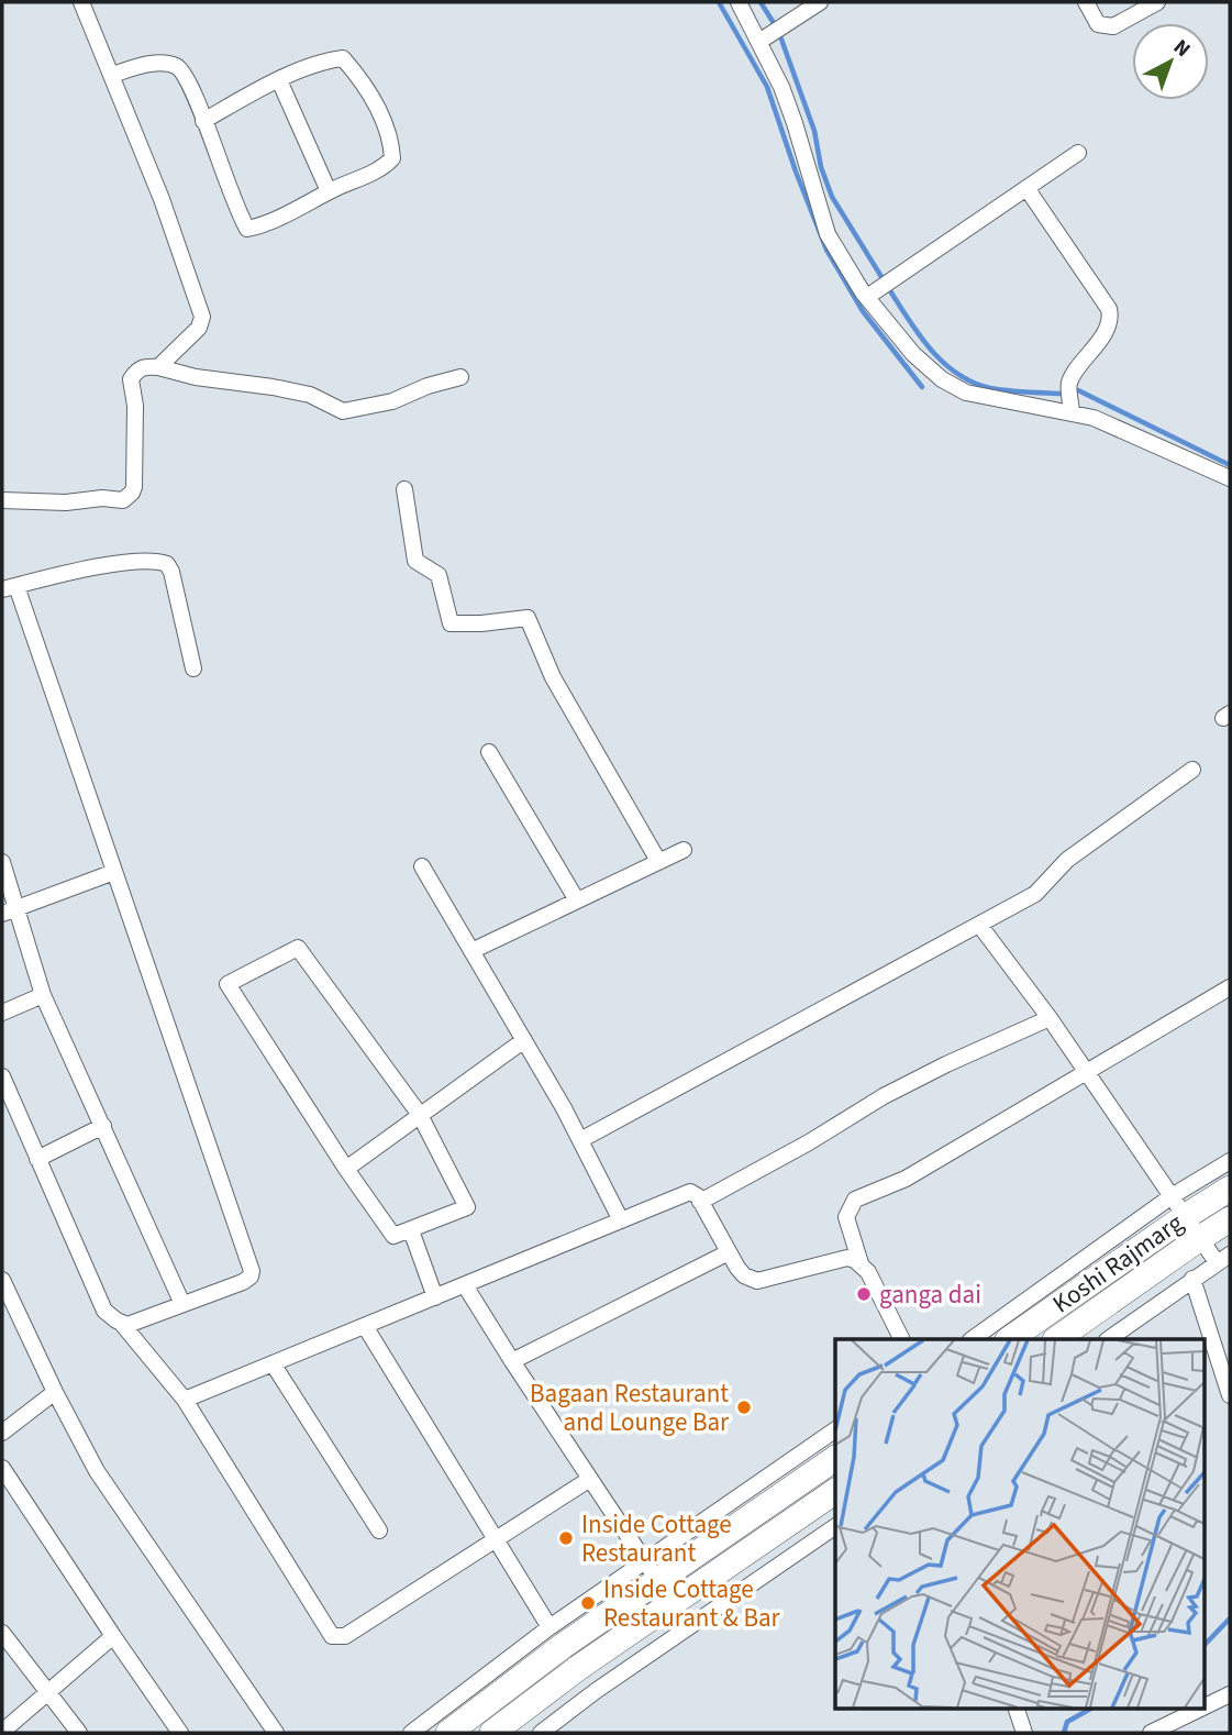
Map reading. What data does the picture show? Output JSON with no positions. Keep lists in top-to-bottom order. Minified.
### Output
{"streets":{"main road":["Koshi Rajmarg"]},"places":["ganga dai","Bagaan Restaurant and Lounge Bar","Inside Cottage Restaurant","Inside Cottage Restaurant & Bar"],"north":"top right"}
